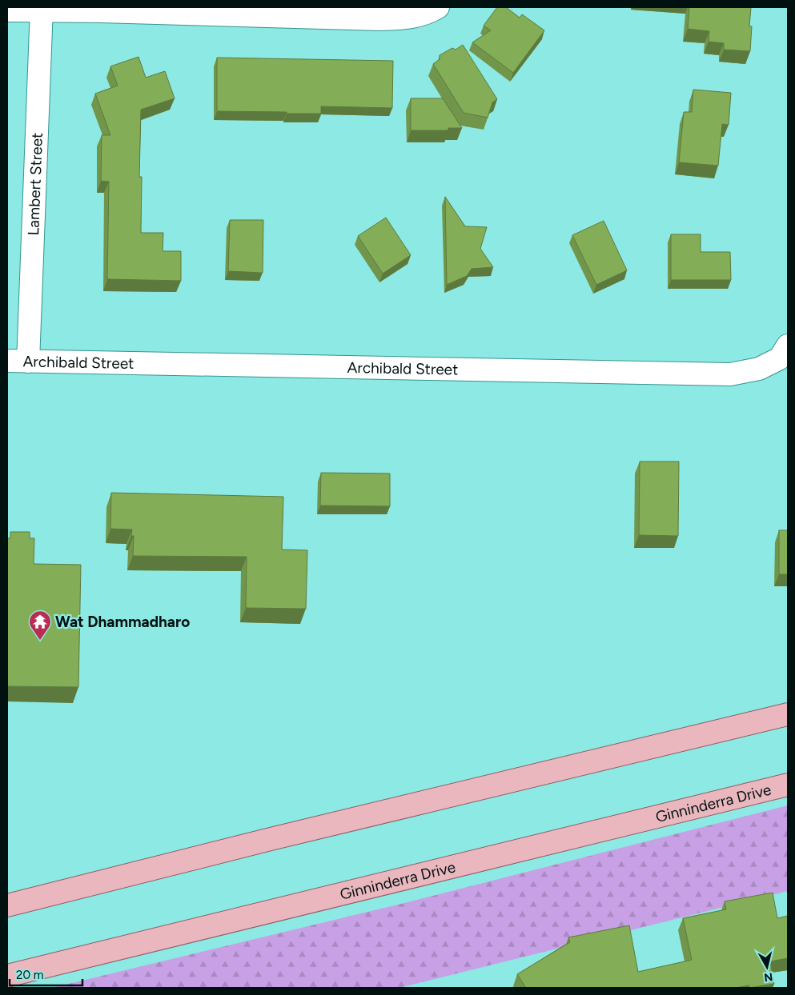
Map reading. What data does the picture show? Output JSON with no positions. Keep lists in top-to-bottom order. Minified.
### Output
{"streets":{"main road":["Ginninderra Drive"],"street":["Lambert Street","Archibald Street"]},"crossings":[["Lambert Street","Archibald Street"]],"places":{"temple":["Wat Dhammadharo"]},"scale_bar":"20 m","north":"bottom"}
